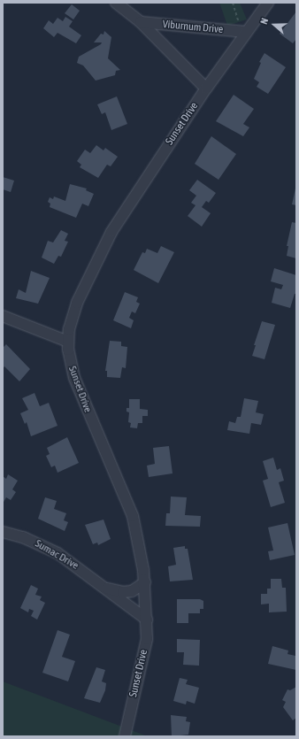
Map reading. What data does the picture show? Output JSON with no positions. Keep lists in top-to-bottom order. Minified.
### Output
{"streets":{"street":["Viburnum Drive","Sunset Drive","Sumac Drive"]},"crossings":[["Viburnum Drive","Sunset Drive"],["Sunset Drive","Sumac Drive"]],"north":"left"}
